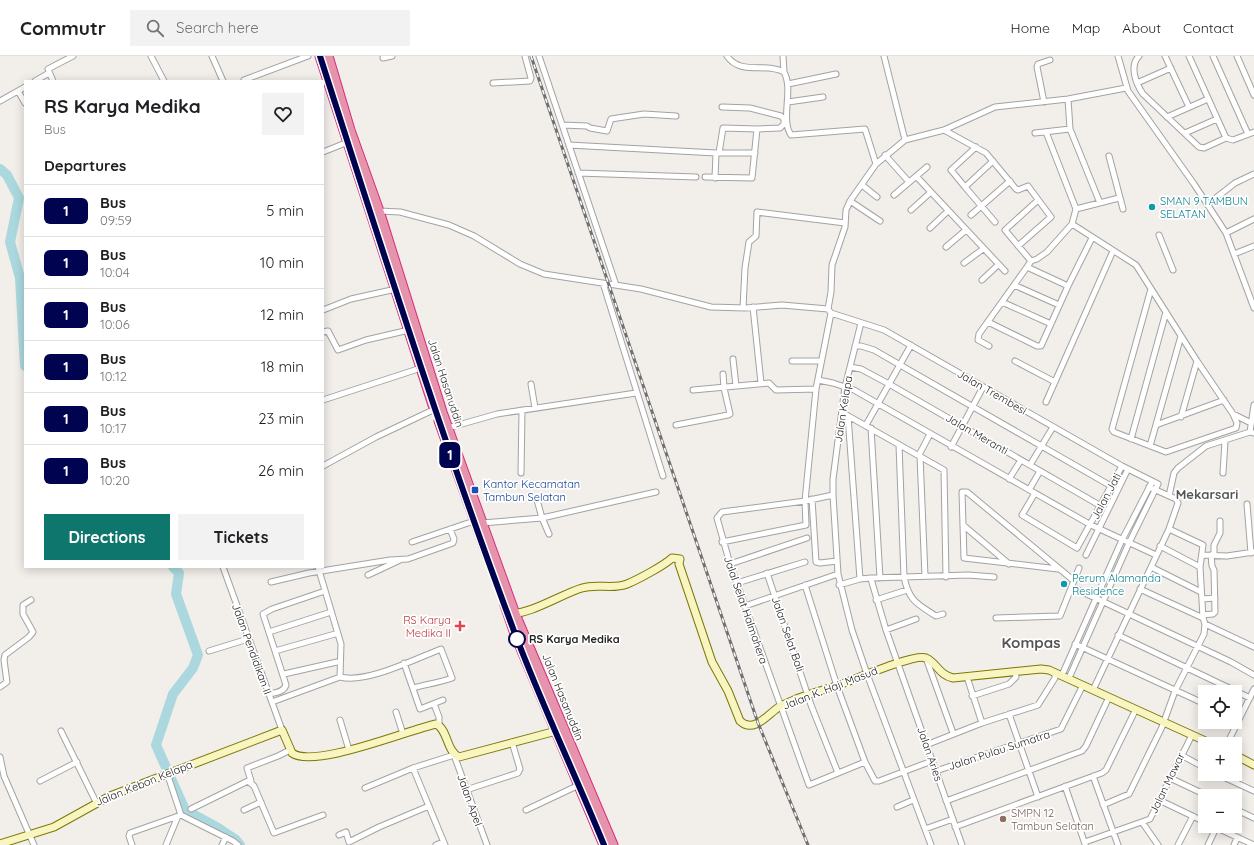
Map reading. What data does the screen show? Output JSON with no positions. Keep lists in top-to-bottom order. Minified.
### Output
{"streets":{"highway":["Jalan Hasanuddin"],"street":["Jalan Trembesi","Jalan Kelapa","Jalan Meranti","Jalan Jati","Jalal Selat Halmahera","Jalan Selat Bali","Jalan Pendidikan II","Jalan K. Haji Masud","Jalan Pulau Sumatra","Jalan Aries","Jalan Kebon Kelapa","Jalan Mawar","Jalan Apel"]},"crossings":[["Jalan Hasanuddin","Jalan Trembesi"],["Jalan Hasanuddin","Jalan K. Haji Masud"],["Jalan Trembesi","Jalan Kelapa"],["Jalan Trembesi","Jalan Jati"],["Jalan Kelapa","Jalan Meranti"],["Jalan Kelapa","Jalan K. Haji Masud"],["Jalan Meranti","Jalan Jati"],["Jalal Selat Halmahera","Jalan Selat Bali"],["Jalal Selat Halmahera","Jalan K. Haji Masud"],["Jalan Selat Bali","Jalan K. Haji Masud"],["Jalan Pendidikan II","Jalan Kebon Kelapa"],["Jalan K. Haji Masud","Jalan Aries"],["Jalan Pulau Sumatra","Jalan Aries"]],"districts":["Mekarsari","Kompas"],"places":{"other":["SMAN 9 TAMBUN SELATAN","Perum Alamanda Residence","RS Karya Medika","SMPN 12 Tambun Selatan"],"transit":["Kantor Kecamatan Tambun Selatan"],"health":["RS Karya Medika II"]},"lines":["bus line 1"],"page":{"header":"Commutr","search":"Search here","nav":["Home","Map","About","Contact"],"on_map":"1","heading":[["RS Karya Medika","Bus"],"Departures"],"list":[{"mark":"1","name":"Bus","note":"09:59","value":"5 min"},{"mark":"1","name":"Bus","note":"10:04","value":"10 min"},{"mark":"1","name":"Bus","note":"10:06","value":"12 min"},{"mark":"1","name":"Bus","note":"10:12","value":"18 min"},{"mark":"1","name":"Bus","note":"10:17","value":"23 min"},{"mark":"1","name":"Bus","note":"10:20","value":"26 min"}],"buttons":["Directions","Tickets"],"map_buttons":["+","−"]}}
